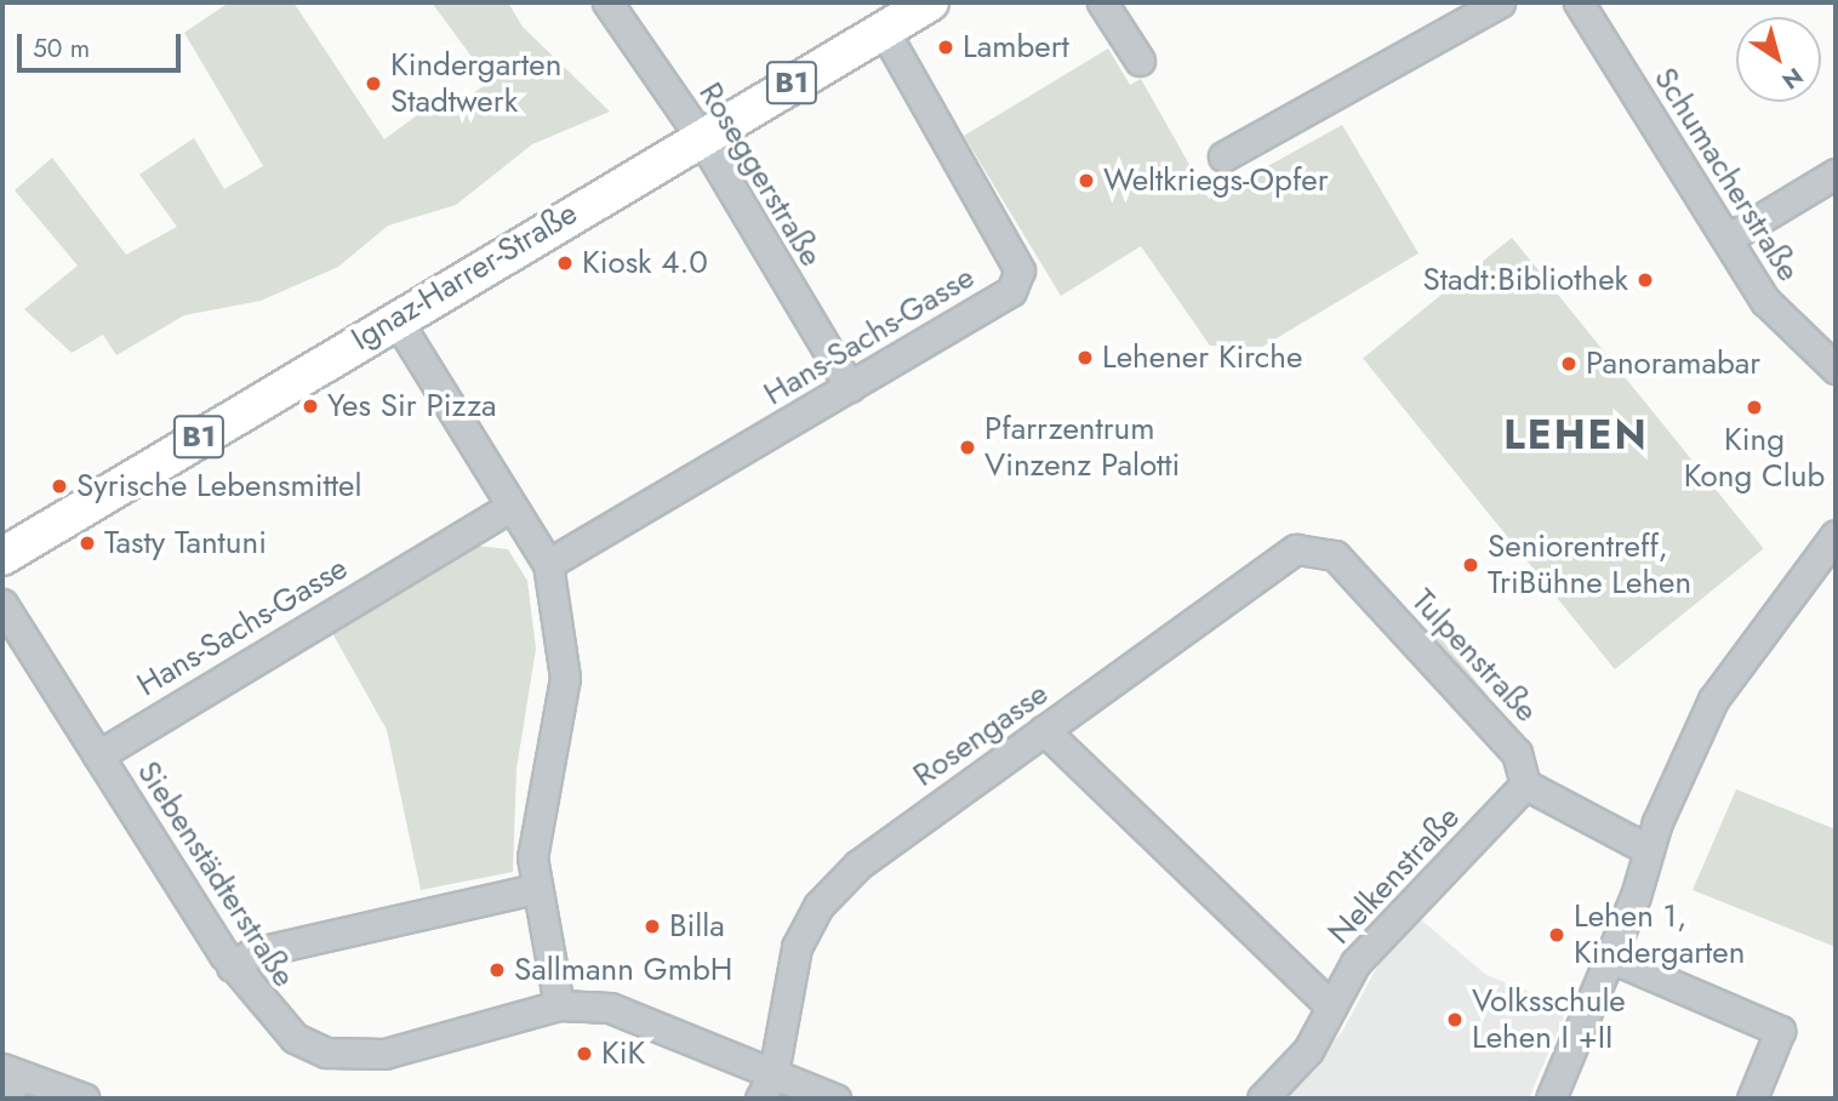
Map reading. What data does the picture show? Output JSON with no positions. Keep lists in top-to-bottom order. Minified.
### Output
{"streets":{"main road":["B1","Ignaz-Harrer-Straße"],"street":["Roseggerstraße","Schumacherstraße","Hans-Sachs-Gasse","Tulpenstraße","Rosengasse","Siebenstädterstraße","Nelkenstraße"]},"crossings":[["Roseggerstraße","Ignaz-Harrer-Straße"],["Roseggerstraße","Hans-Sachs-Gasse"],["Ignaz-Harrer-Straße","Hans-Sachs-Gasse"],["Hans-Sachs-Gasse","Siebenstädterstraße"],["Tulpenstraße","Rosengasse"],["Tulpenstraße","Nelkenstraße"],["Rosengasse","Siebenstädterstraße"]],"districts":["LEHEN"],"places":["Lambert","Kindergarten Stadtwerk","Weltkriegs-Opfer","Kiosk 4.0","Stadt:Bibliothek","Lehener Kirche","Panoramabar","Yes Sir Pizza","King Kong Club","Pfarrzentrum Vinzenz Palotti","Syrische Lebensmittel","Tasty Tantuni","Seniorentreff, TriBühne Lehen","Billa","Lehen 1, Kindergarten","Sallmann GmbH","Volksschule Lehen I +II","KiK"],"scale_bar":"50 m","north":"bottom right"}
